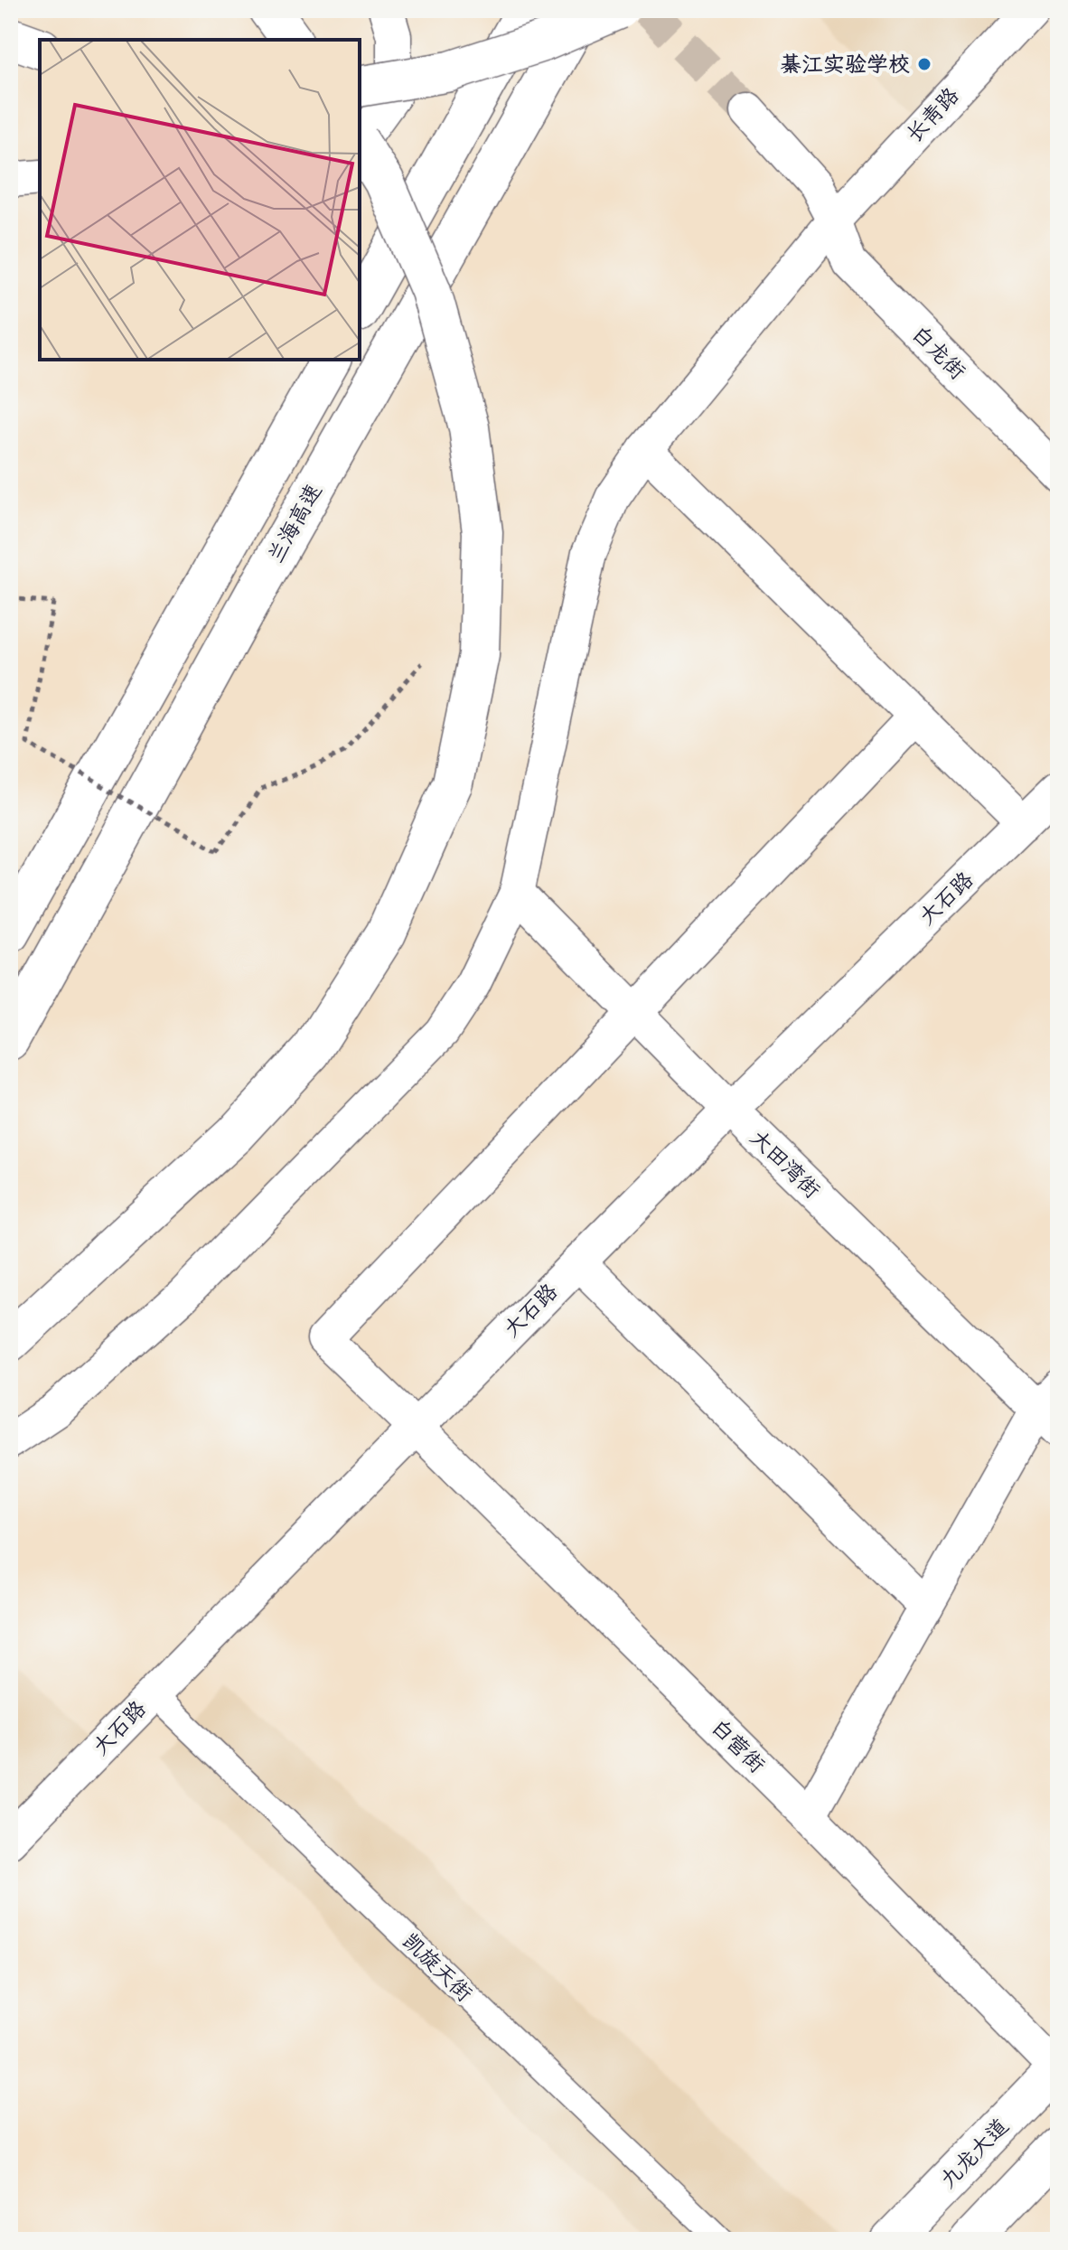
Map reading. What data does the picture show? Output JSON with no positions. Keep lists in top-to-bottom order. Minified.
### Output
{"streets":{"main road":["兰海高速","九龙大道"],"street":["长青路","白龙街","大石路","大田湾街","白营街","凯旋天街"]},"crossings":[["长青路","白龙街"],["长青路","大田湾街"],["大石路","大田湾街"],["大石路","白营街"],["大石路","凯旋天街"],["大田湾街","白营街"],["白营街","九龙大道"]],"places":["綦江实验学校"]}
